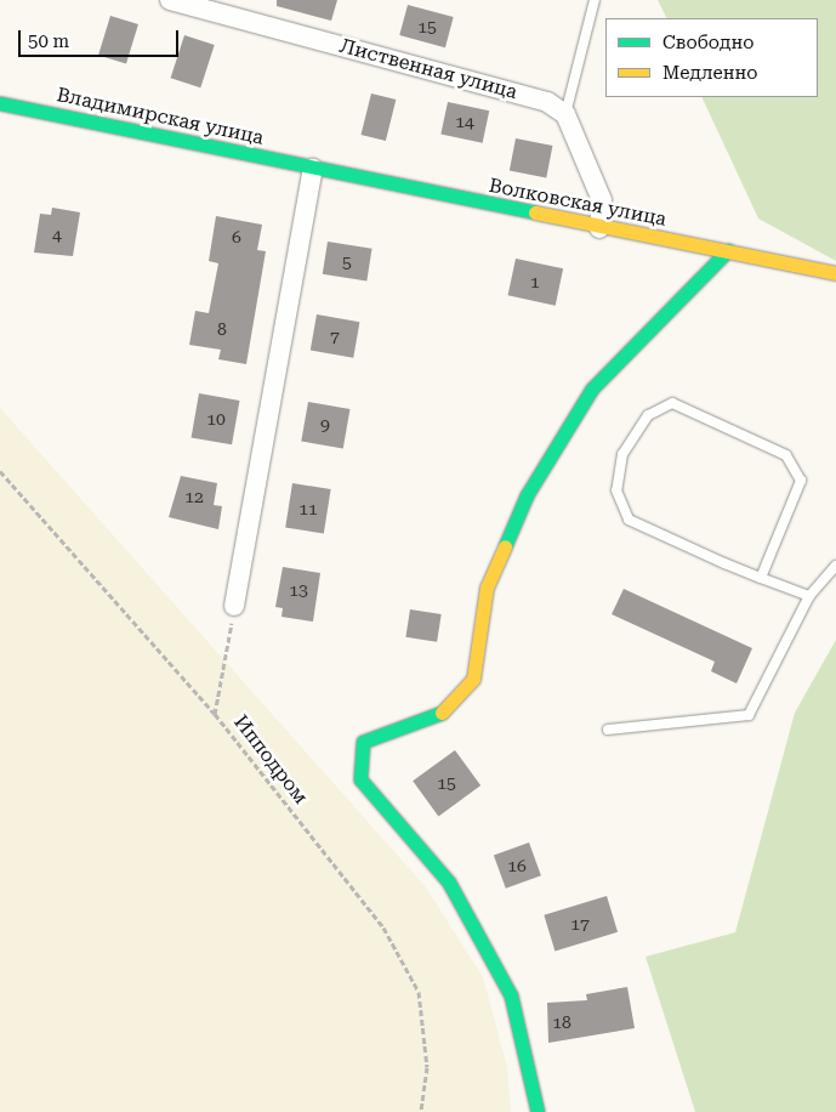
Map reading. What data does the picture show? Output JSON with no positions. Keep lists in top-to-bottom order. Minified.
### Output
{"streets":{"street":["Лиственная улица","Владимирская улица","Волковская улица"],"path":["Ипподром"]},"crossings":[["Владимирская улица","Волковская улица"]],"house_numbers":["15","14","4","6","5","1","8","7","10","9","12","11","13","15","16","17","18"],"legend":["Свободно","Медленно"],"scale_bar":"50 m"}
